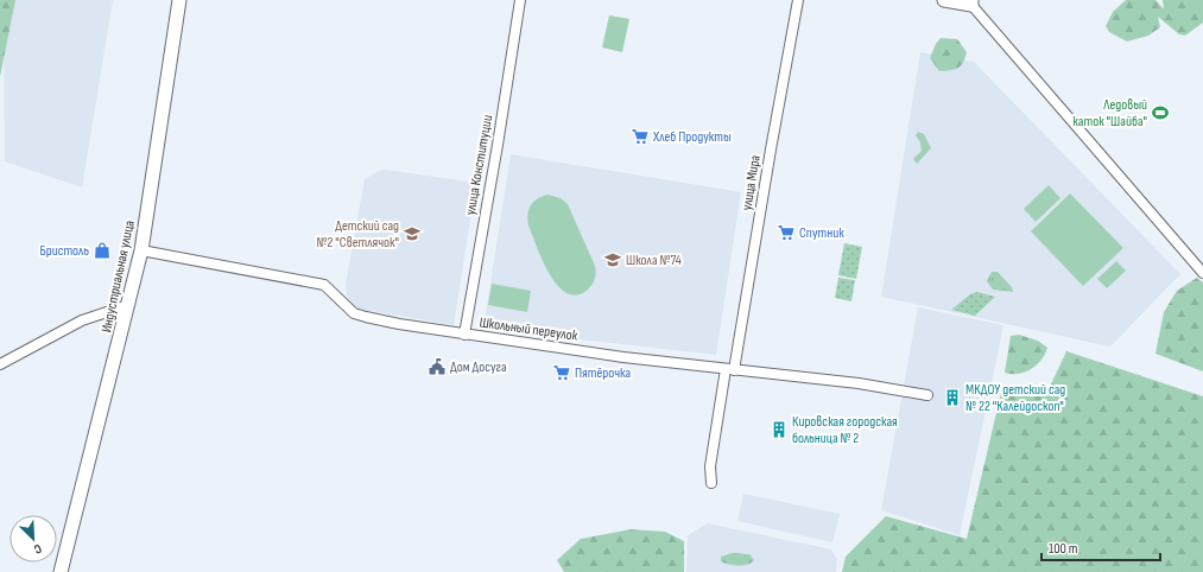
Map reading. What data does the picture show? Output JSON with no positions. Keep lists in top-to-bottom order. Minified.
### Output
{"streets":{"street":["улица Конституции","улица Мира","Индустриальная улица","Школьный переулок"]},"crossings":[["улица Конституции","Школьный переулок"],["улица Мира","Школьный переулок"],["Индустриальная улица","Школьный переулок"]],"places":{"sports":["Ледовый каток \"Шайба\""],"supermarket":["Хлеб Продукты","Спутник","Пятёрочка"],"school or university":["Детский сад №2 \"Светлячок\"","Школа №74"],"shop":["Бристоль"],"public building":["Дом Досуга"],"building":["МКДОУ детский сад № 22 \"Калейдоскоп\"","Кировская городская больница № 2"]},"scale_bar":"100 m","north":"bottom right"}
